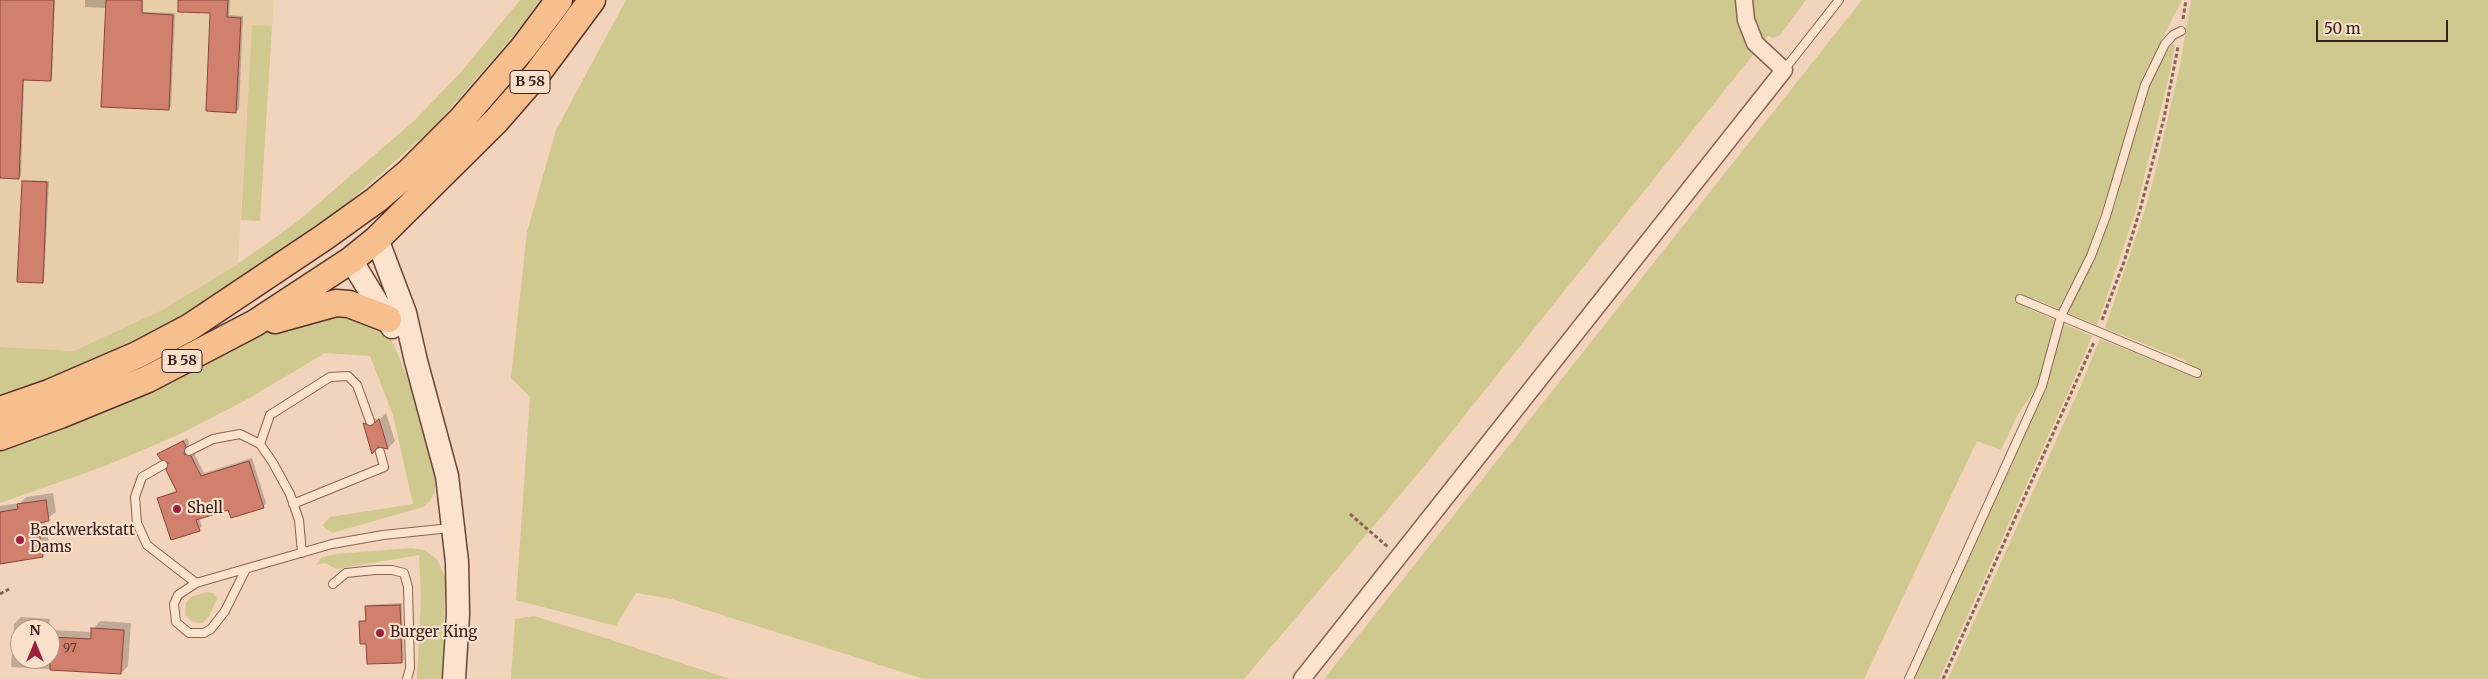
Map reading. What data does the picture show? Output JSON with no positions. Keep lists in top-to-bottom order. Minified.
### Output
{"streets":{"main road":["B 58"]},"places":["Shell","Backwerkstatt Dams","Burger King"],"house_numbers":["97"],"scale_bar":"50 m","north":"top"}
